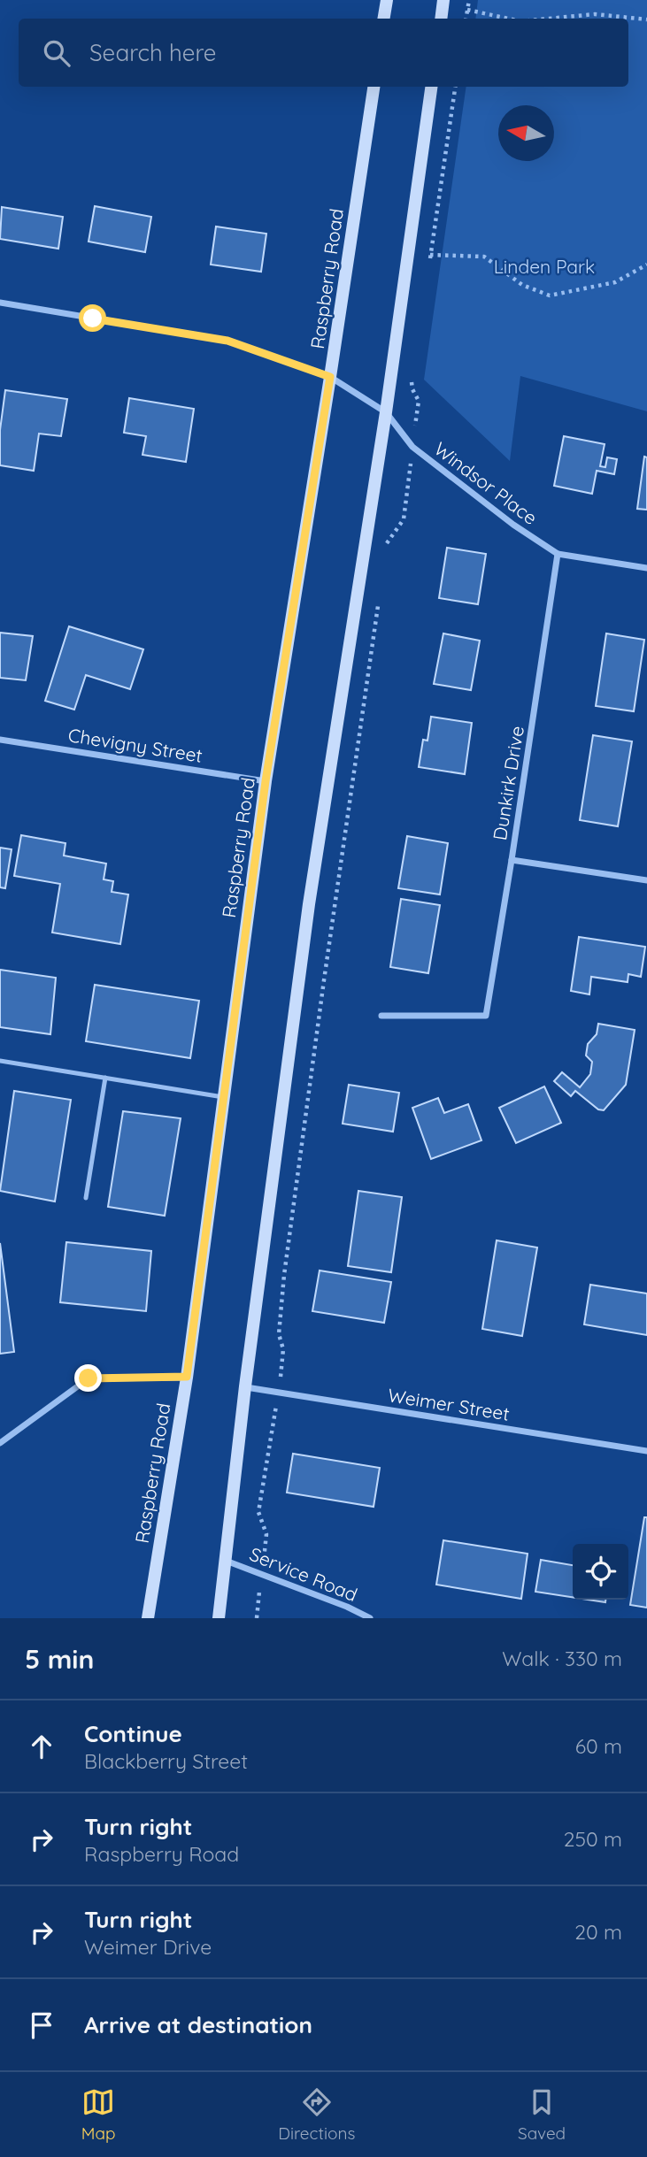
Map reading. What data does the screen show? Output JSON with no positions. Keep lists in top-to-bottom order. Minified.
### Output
{"streets":{"main road":["Raspberry Road"],"street":["Windsor Place","Chevigny Street","Dunkirk Drive","Weimer Street","Service Road"]},"crossings":[["Raspberry Road","Windsor Place"],["Raspberry Road","Chevigny Street"],["Windsor Place","Dunkirk Drive"]],"parks":["Linden Park"],"north":"left","page":{"search":"Search here","heading":["5 min","Walk · 330 m"],"list":[["Continue","Blackberry Street","60 m"],["Turn right","Raspberry Road","250 m"],["Turn right","Weimer Drive","20 m"],"Arrive at destination"],"nav":["Map","Directions","Saved"]}}
